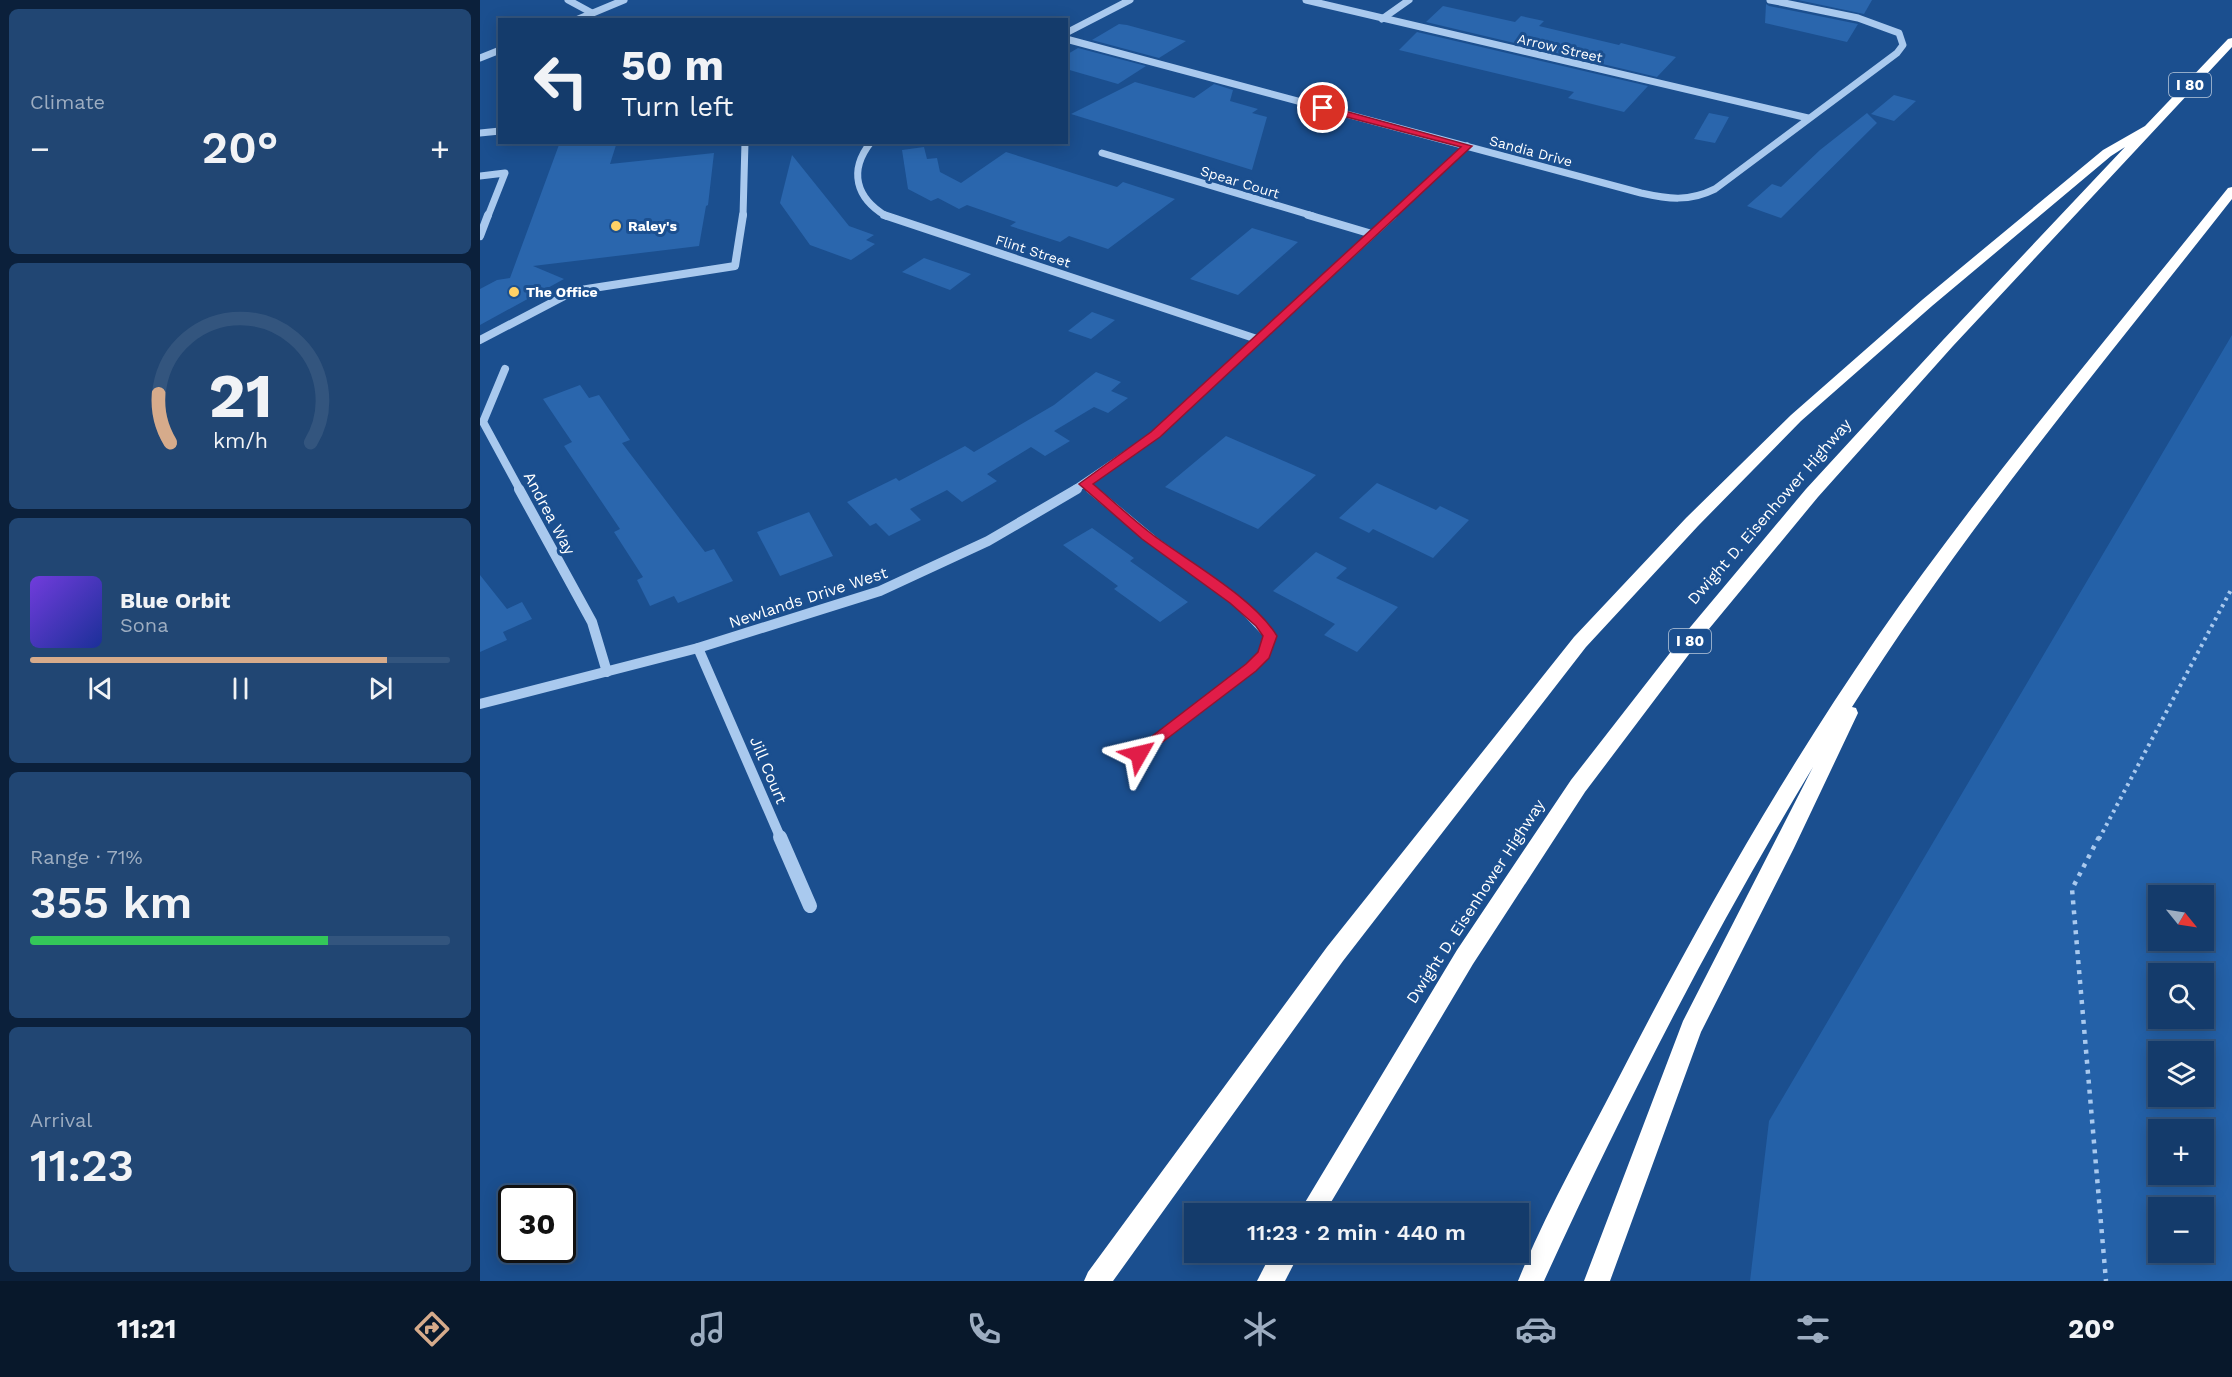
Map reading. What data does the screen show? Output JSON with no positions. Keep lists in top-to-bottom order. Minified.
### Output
{"streets":{"highway":["I 80","Dwight D. Eisenhower Highway"],"street":["Arrow Street","Sandia Drive","Spear Court","Flint Street","Andrea Way","Newlands Drive West","Jill Court"]},"crossings":[["Arrow Street","Sandia Drive"],["Sandia Drive","Newlands Drive West"],["Spear Court","Newlands Drive West"],["Flint Street","Newlands Drive West"],["Andrea Way","Newlands Drive West"],["Newlands Drive West","Jill Court"]],"places":["Raley's","The Office"],"north":"bottom right","page":{"tile":["Climate",["Range · 71%","355 km"],["Arrival","11:23"]],"turn":["50 m","Turn left"],"heat":["−","20°","+"],"song":["Blue Orbit","Sona"],"map_buttons":["+","−"],"limit":"30","trip":"11:23 · 2 min · 440 m","tabs":["11:21","20°"],"gauge":["21","km/h"]}}
